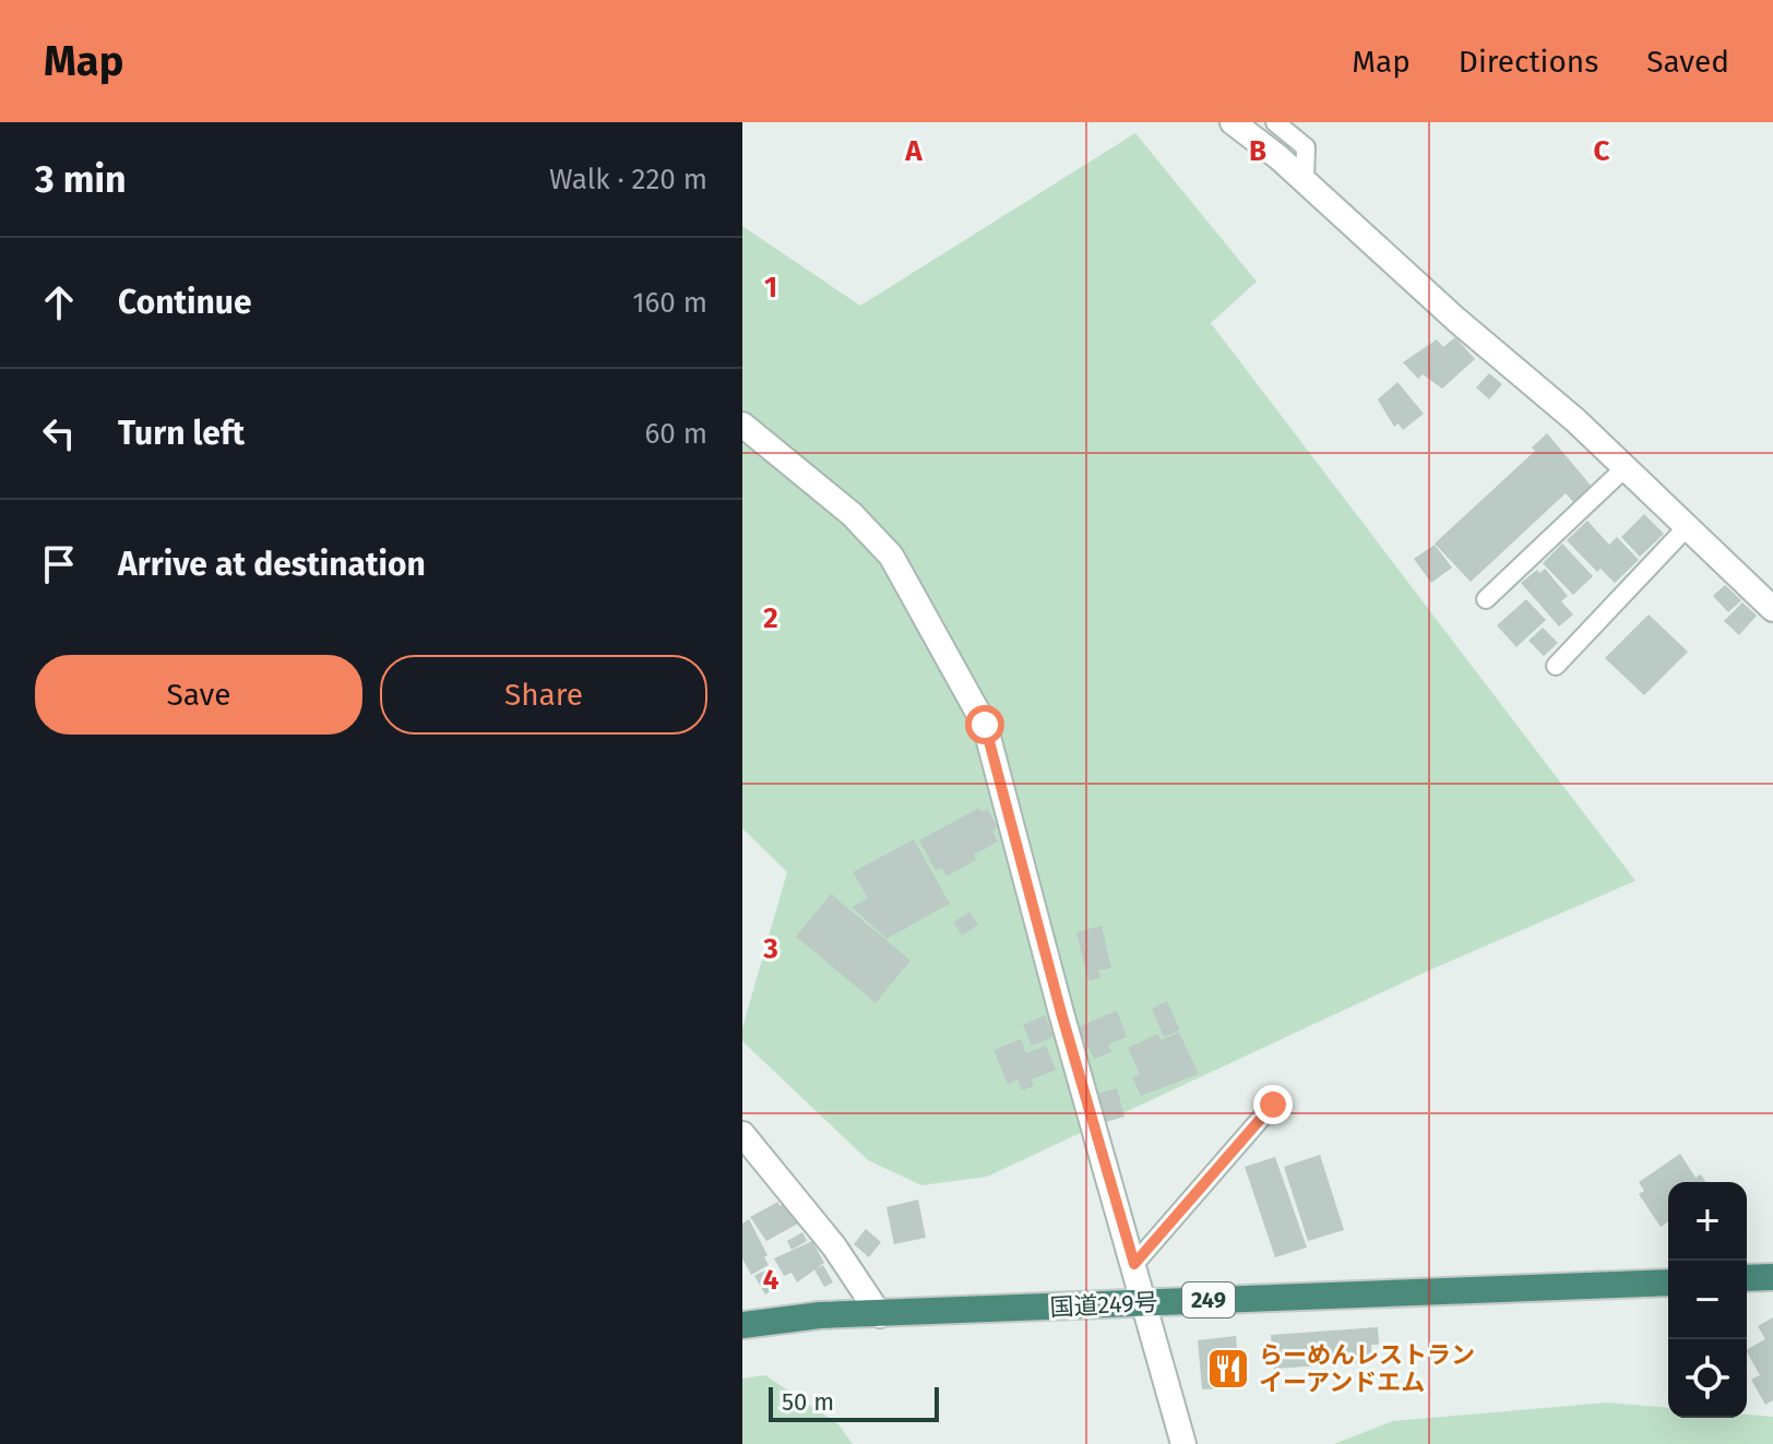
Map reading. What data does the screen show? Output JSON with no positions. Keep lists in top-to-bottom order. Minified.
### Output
{"streets":{"highway":["249","国道249号"]},"places":{"restaurant":["らーめんレストラン イーアンドエム"]},"scale_bar":"50 m","page":{"header":"Map","nav":["Map","Directions","Saved"],"heading":["3 min","Walk · 220 m"],"list":[["Continue","160 m"],["Turn left","60 m"],"Arrive at destination"],"buttons":["Save","Share"],"map_buttons":["+","−"],"scale":"50 m"},"grid":{"columns":["A","B","C"],"rows":["1","2","3","4"]}}
